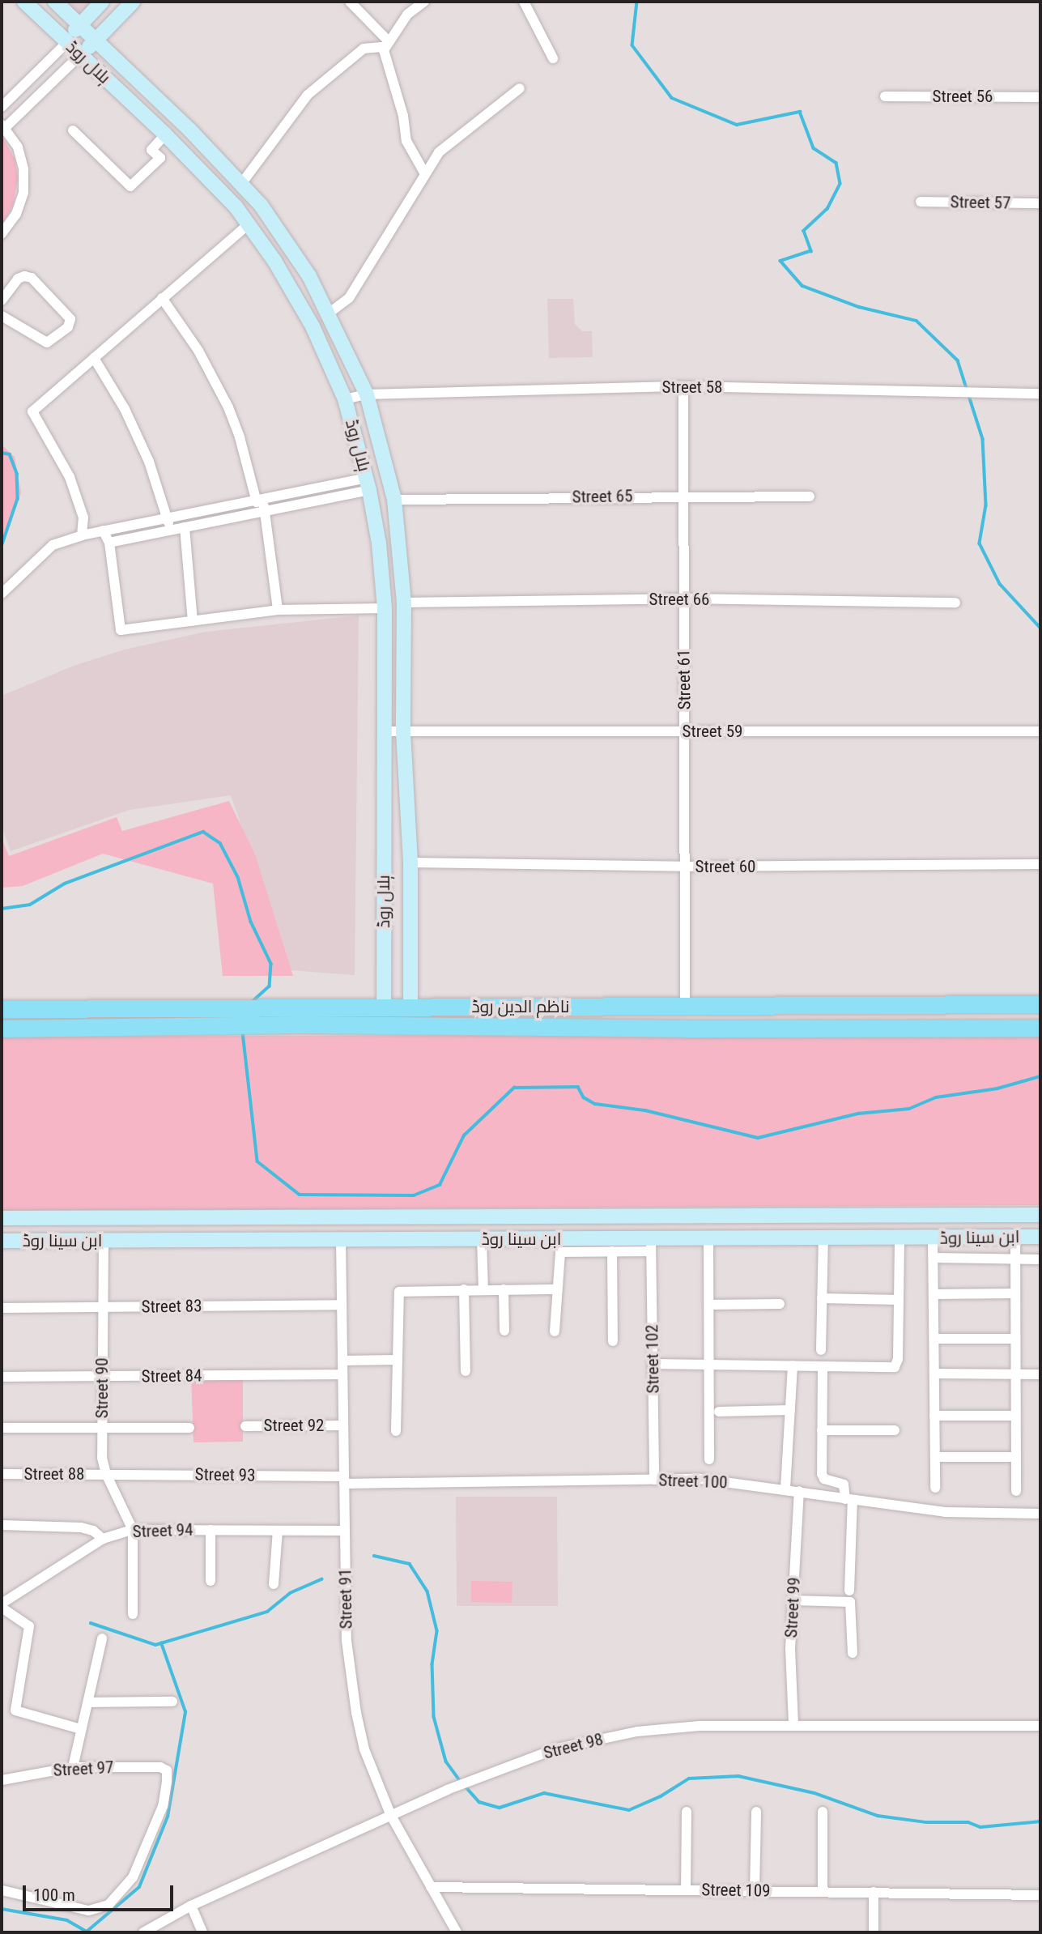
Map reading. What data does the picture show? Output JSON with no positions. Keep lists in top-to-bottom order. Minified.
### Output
{"streets":{"main road":["ناظم الدین روڈ"],"street":["ہلال روڈ","Street 56","Street 57","Street 58","Street 65","Street 66","Street 61","Street 59","Street 60","ابن سینا روڈ","Street 83","Street 102","Street 84","Street 90","Street 92","Street 88","Street 93","Street 100","Street 94","Street 91","Street 99","Street 98","Street 97","Street 109"]},"crossings":[["ہلال روڈ","Street 58"],["ہلال روڈ","Street 65"],["ہلال روڈ","Street 66"],["ہلال روڈ","Street 59"],["ہلال روڈ","Street 60"],["ہلال روڈ","ناظم الدین روڈ"],["Street 58","Street 61"],["Street 65","Street 61"],["Street 66","Street 61"],["Street 61","Street 59"],["Street 61","Street 60"],["Street 61","ناظم الدین روڈ"],["ابن سینا روڈ","Street 102"],["ابن سینا روڈ","Street 90"],["ابن سینا روڈ","Street 91"],["Street 83","Street 90"],["Street 83","Street 91"],["Street 102","Street 100"],["Street 84","Street 90"],["Street 84","Street 91"],["Street 90","Street 88"],["Street 90","Street 93"],["Street 90","Street 94"],["Street 92","Street 91"],["Street 88","Street 93"],["Street 93","Street 100"],["Street 93","Street 91"],["Street 100","Street 91"],["Street 100","Street 99"],["Street 94","Street 91"],["Street 91","Street 98"],["Street 91","Street 109"],["Street 99","Street 98"]],"scale_bar":"100 m"}
